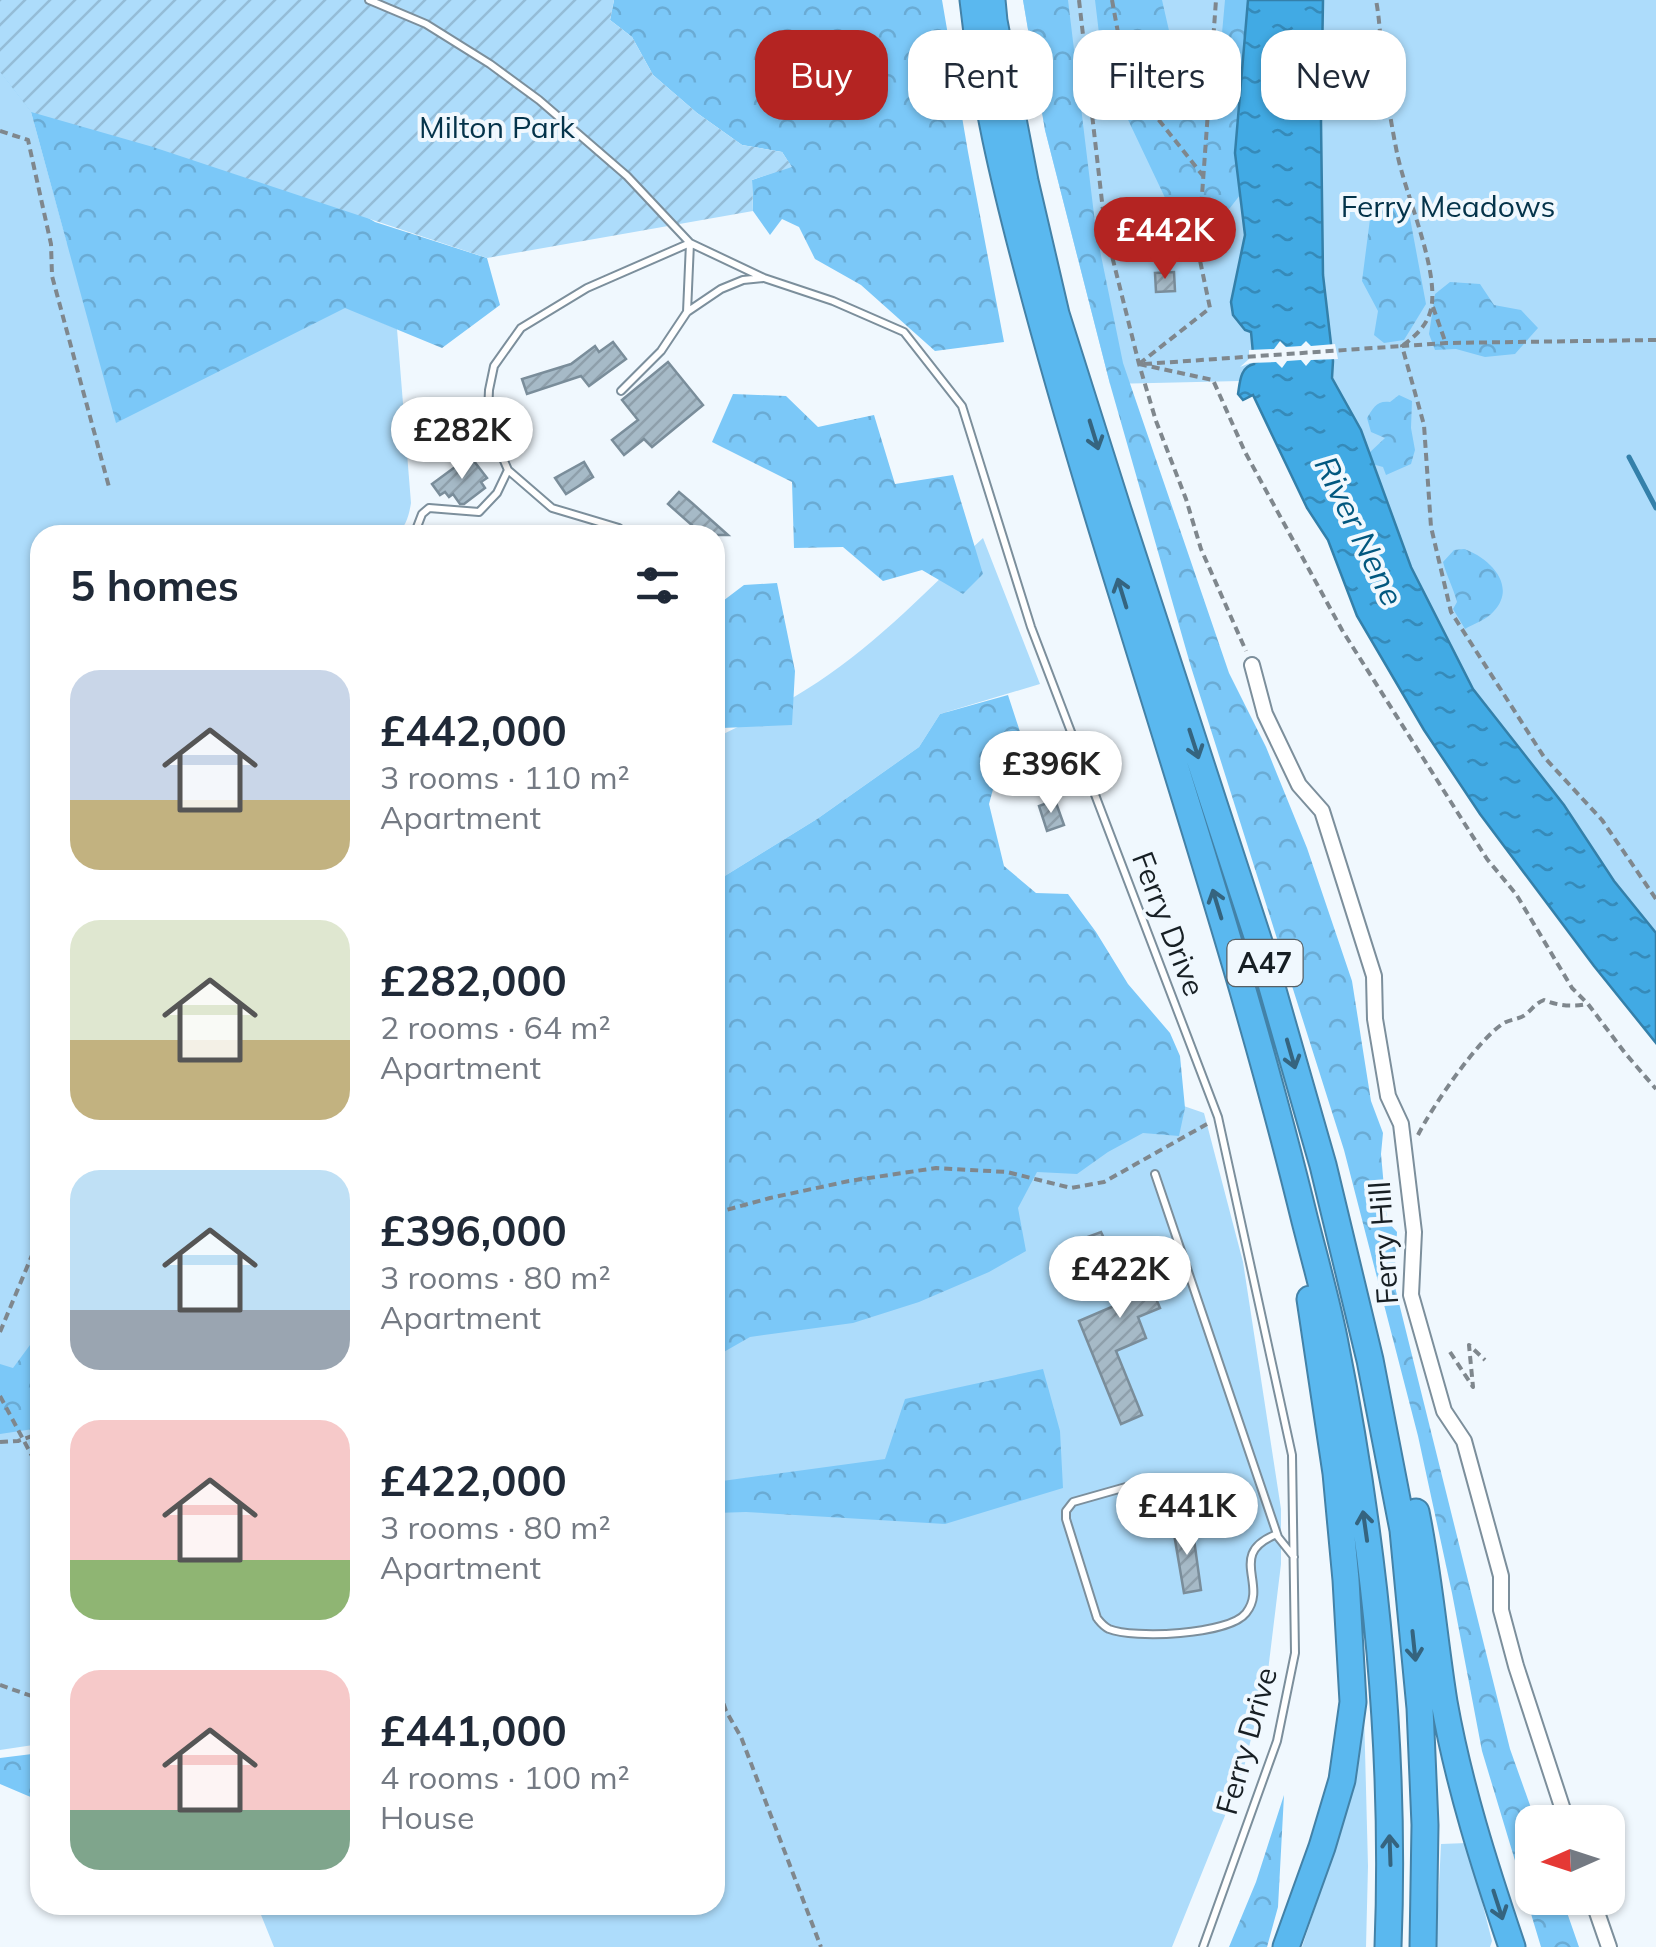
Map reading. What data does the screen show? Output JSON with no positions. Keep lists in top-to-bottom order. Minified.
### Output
{"streets":{"highway":["A47"],"street":["Ferry Hill"],"lane":["Ferry Drive"]},"water":["River Nene"],"parks":["Milton Park","Ferry Meadows"],"north":"left","page":{"chip":["Buy","Rent","Filters","New"],"price":["£442K","£282K","£396K","£422K","£441K"],"heading":"5 homes","list":[{"name":"£442,000","note":"3 rooms · 110 m² · Apartment"},{"name":"£282,000","note":"2 rooms · 64 m² · Apartment"},{"name":"£396,000","note":"3 rooms · 80 m² · Apartment"},{"name":"£422,000","note":"3 rooms · 80 m² · Apartment"},{"name":"£441,000","note":"4 rooms · 100 m² · House"}]}}
